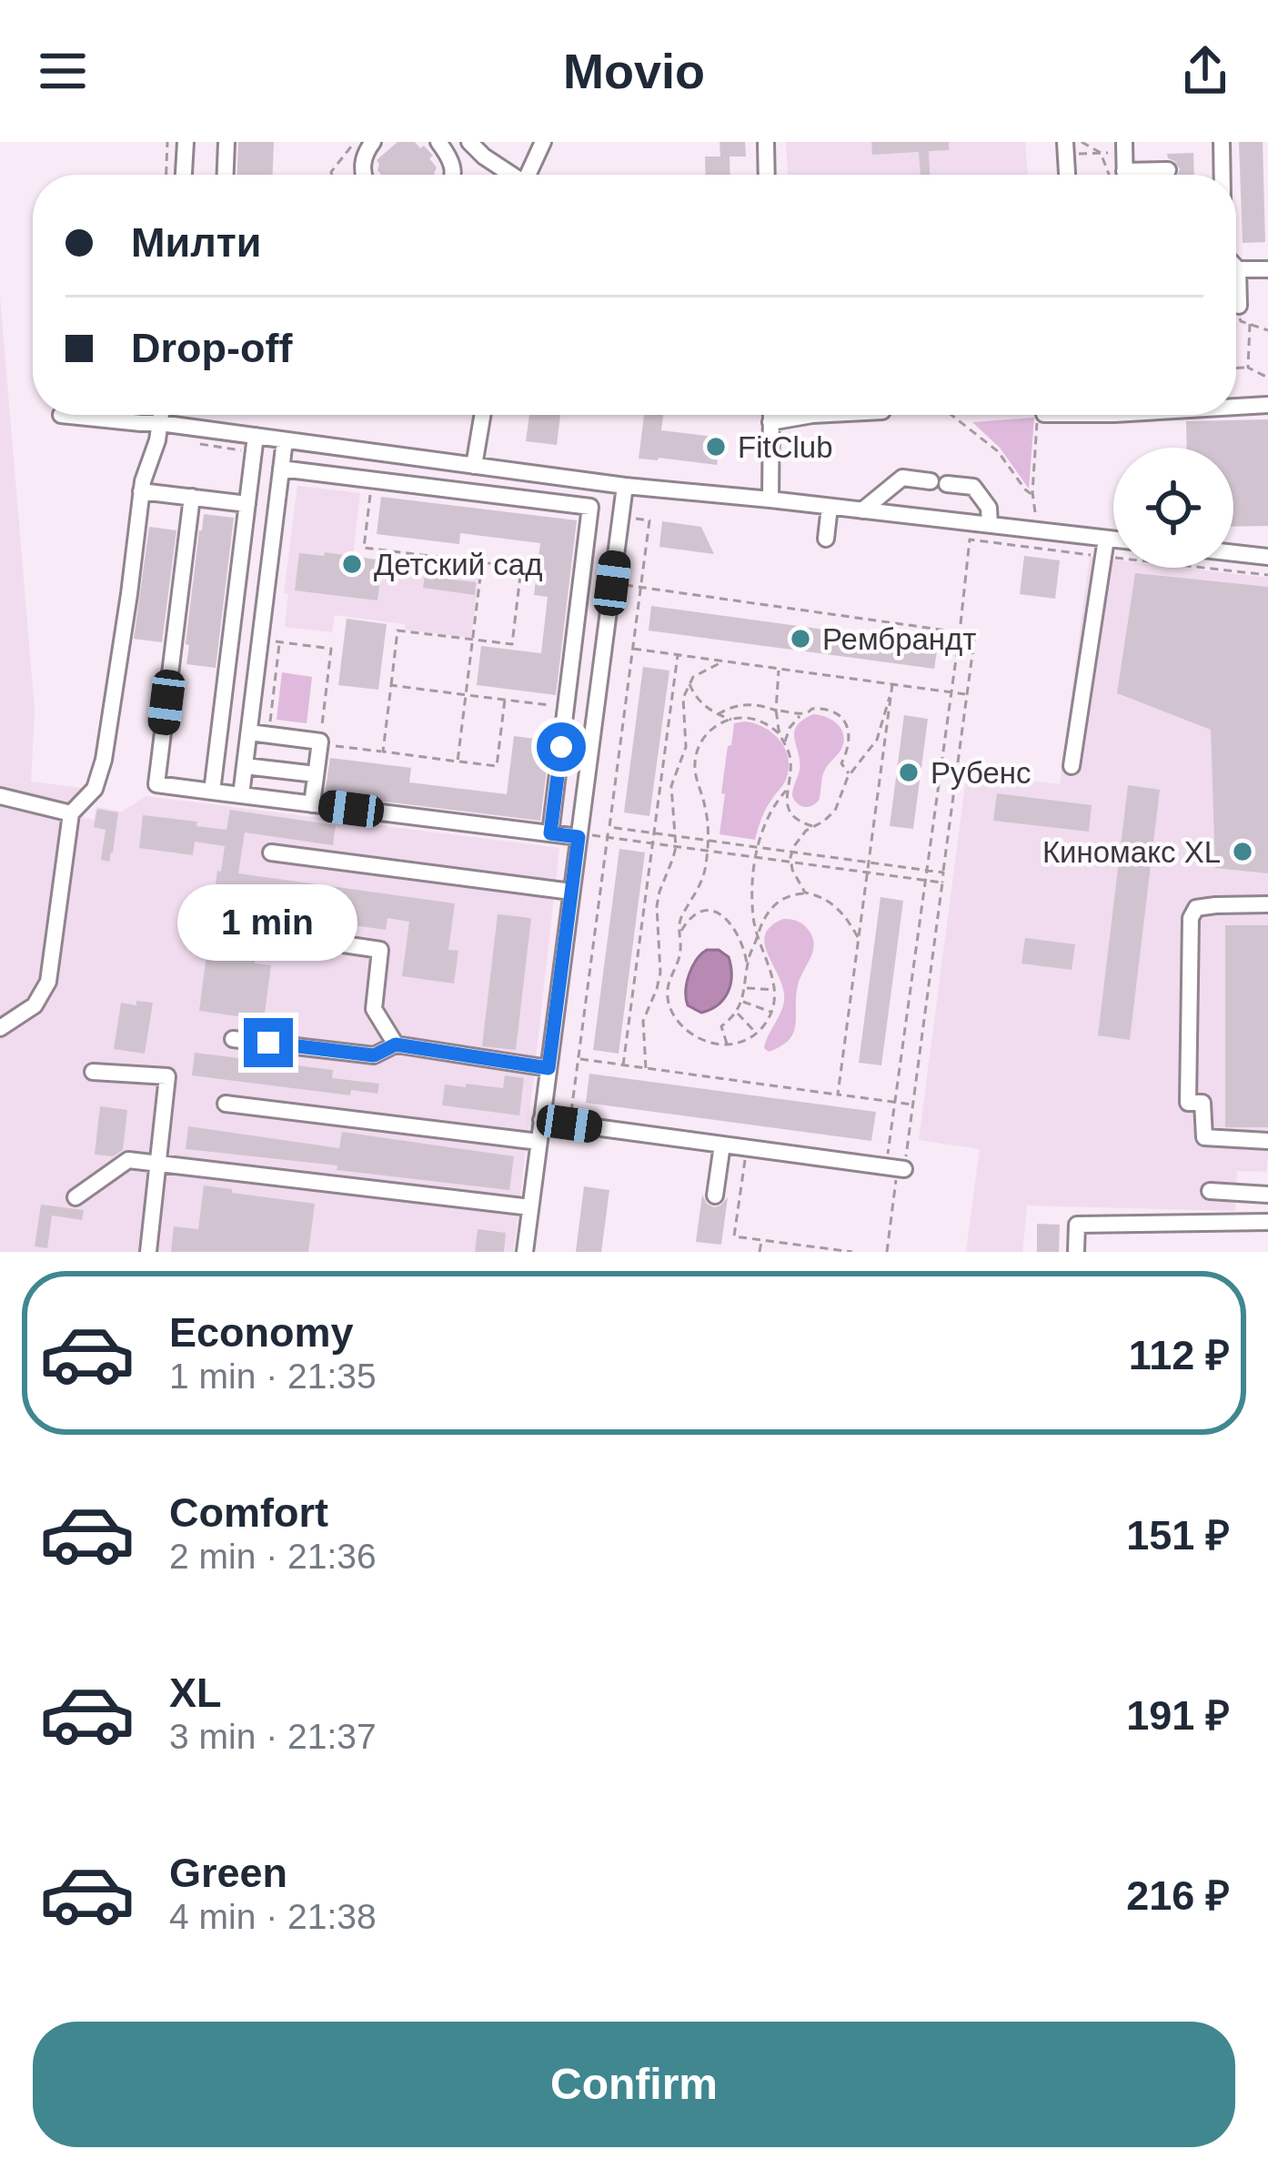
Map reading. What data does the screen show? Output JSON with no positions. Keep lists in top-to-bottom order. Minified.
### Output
{"places":["FitClub","Детский сад","Рембрандт","Рубенс","Киномакс XL"],"page":{"header":"Movio","banner":["Милти","Drop-off"],"bubble":"1 min","list":[{"name":"Economy","note":"1 min · 21:35","value":"112 ₽"},{"name":"Comfort","note":"2 min · 21:36","value":"151 ₽"},{"name":"XL","note":"3 min · 21:37","value":"191 ₽"},{"name":"Green","note":"4 min · 21:38","value":"216 ₽"}],"buttons":"Confirm"}}
